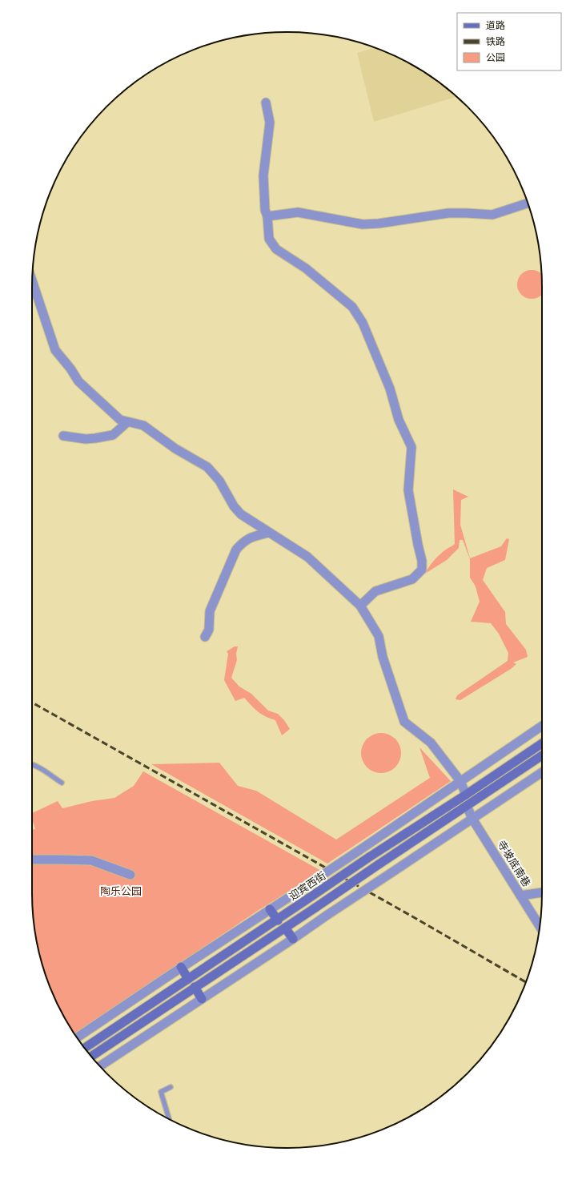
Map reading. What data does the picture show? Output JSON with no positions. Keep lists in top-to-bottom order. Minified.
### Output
{"streets":{"main road":["迎宾西街"],"street":["寺坡底南巷"]},"parks":["陶乐公园"],"legend":["道路","铁路","公园"]}
